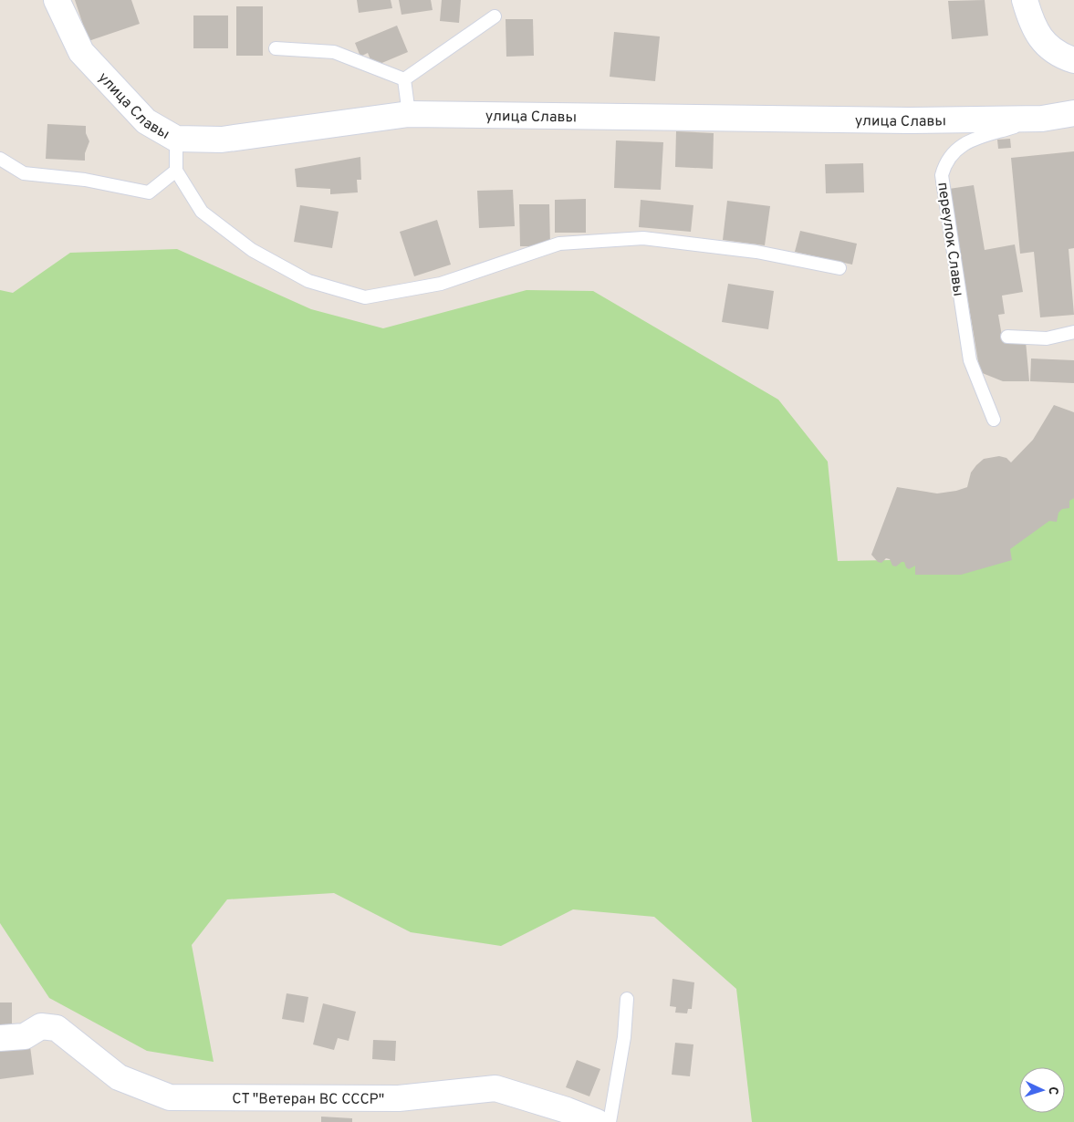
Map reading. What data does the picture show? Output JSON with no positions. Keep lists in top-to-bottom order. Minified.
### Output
{"streets":{"street":["улица Славы","СТ \"Ветеран ВС СССР\""],"lane":["переулок Славы"]},"crossings":[["улица Славы","переулок Славы"]],"north":"right"}
